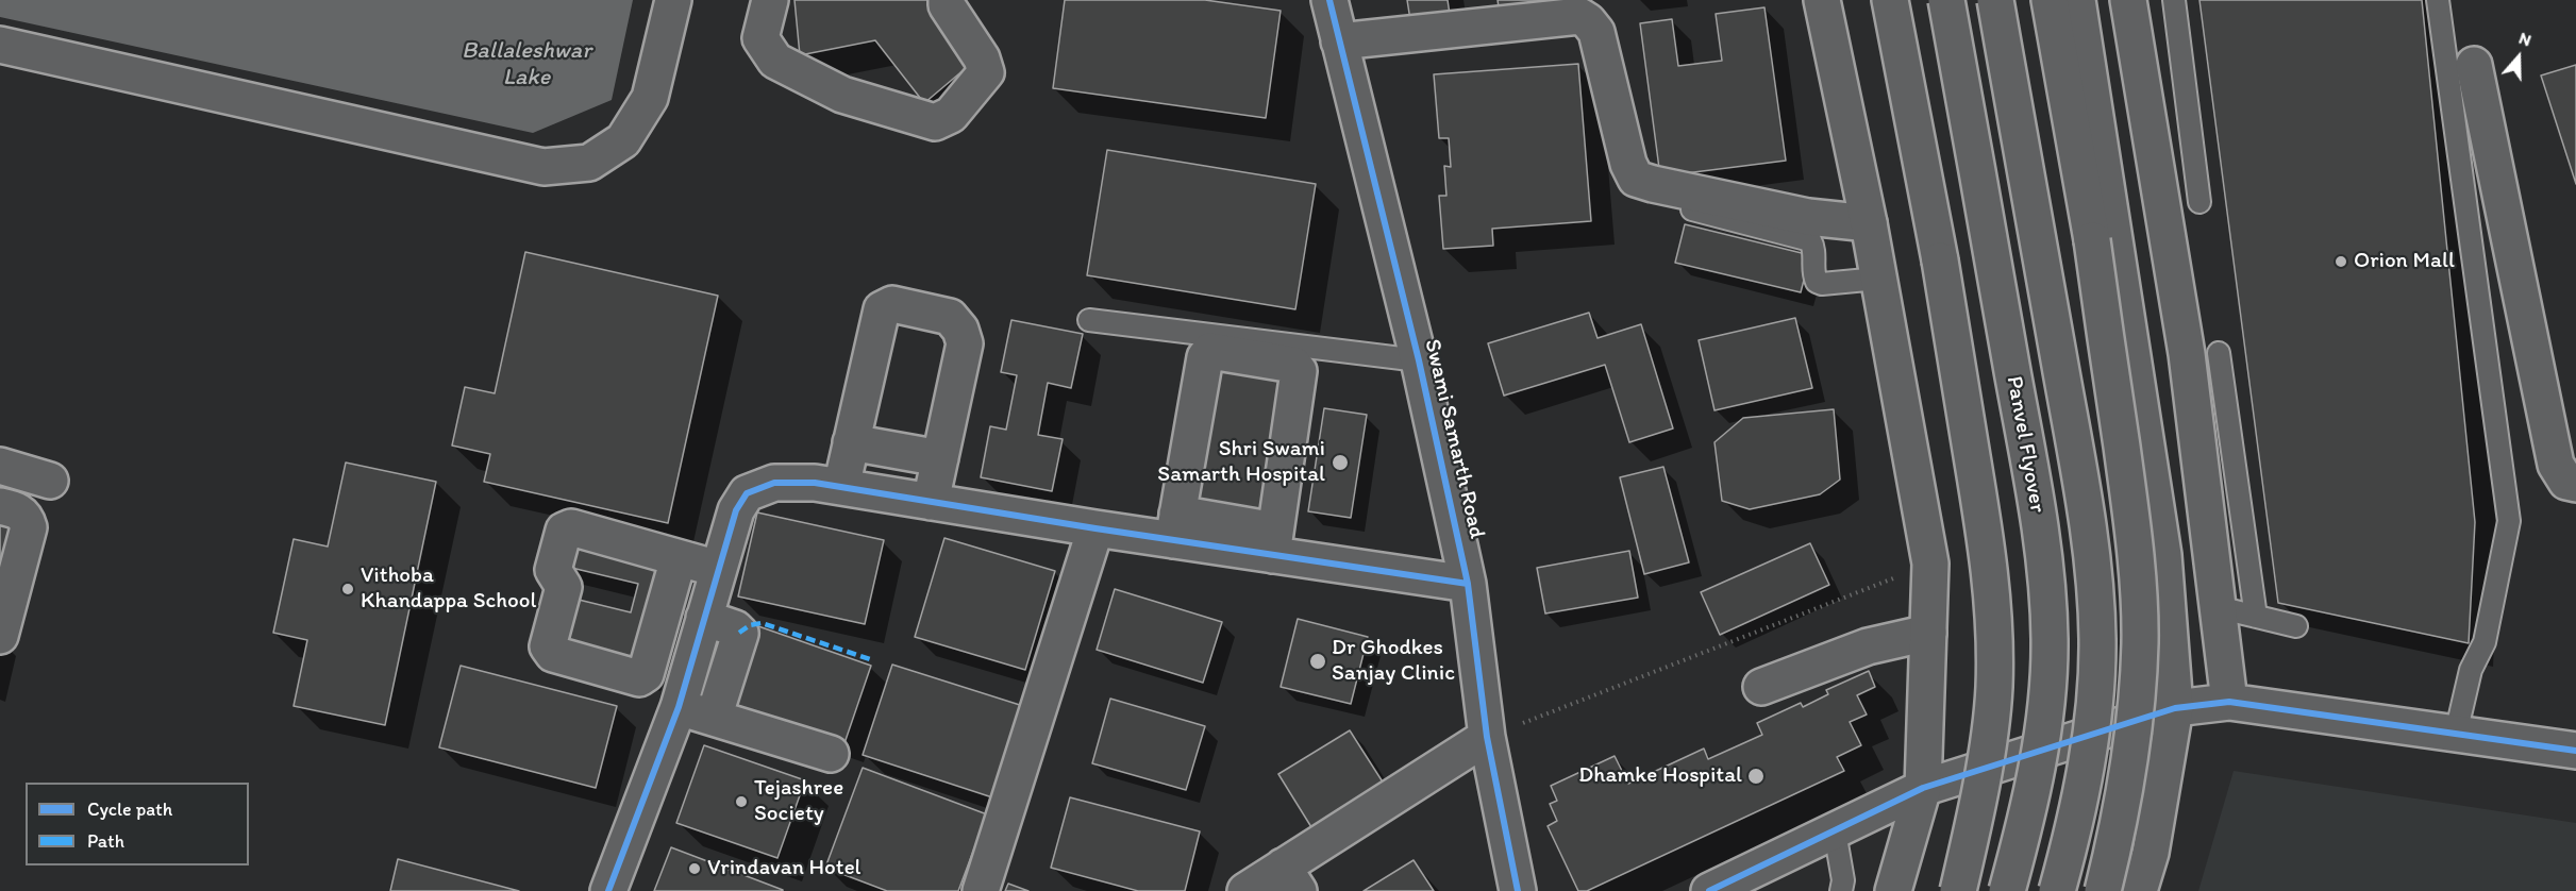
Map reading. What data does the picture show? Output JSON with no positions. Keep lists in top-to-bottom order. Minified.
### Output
{"streets":{"main road":["Swami Samarth Road","Panvel Flyover"]},"water":["Ballaleshwar Lake"],"places":["Orion Mall","Shri Swami Samarth Hospital","Vithoba Khandappa School","Dr Ghodkes Sanjay Clinic","Dhamke Hospital","Tejashree Society","Vrindavan Hotel"],"legend":["Cycle path","Path"],"north":"top"}
